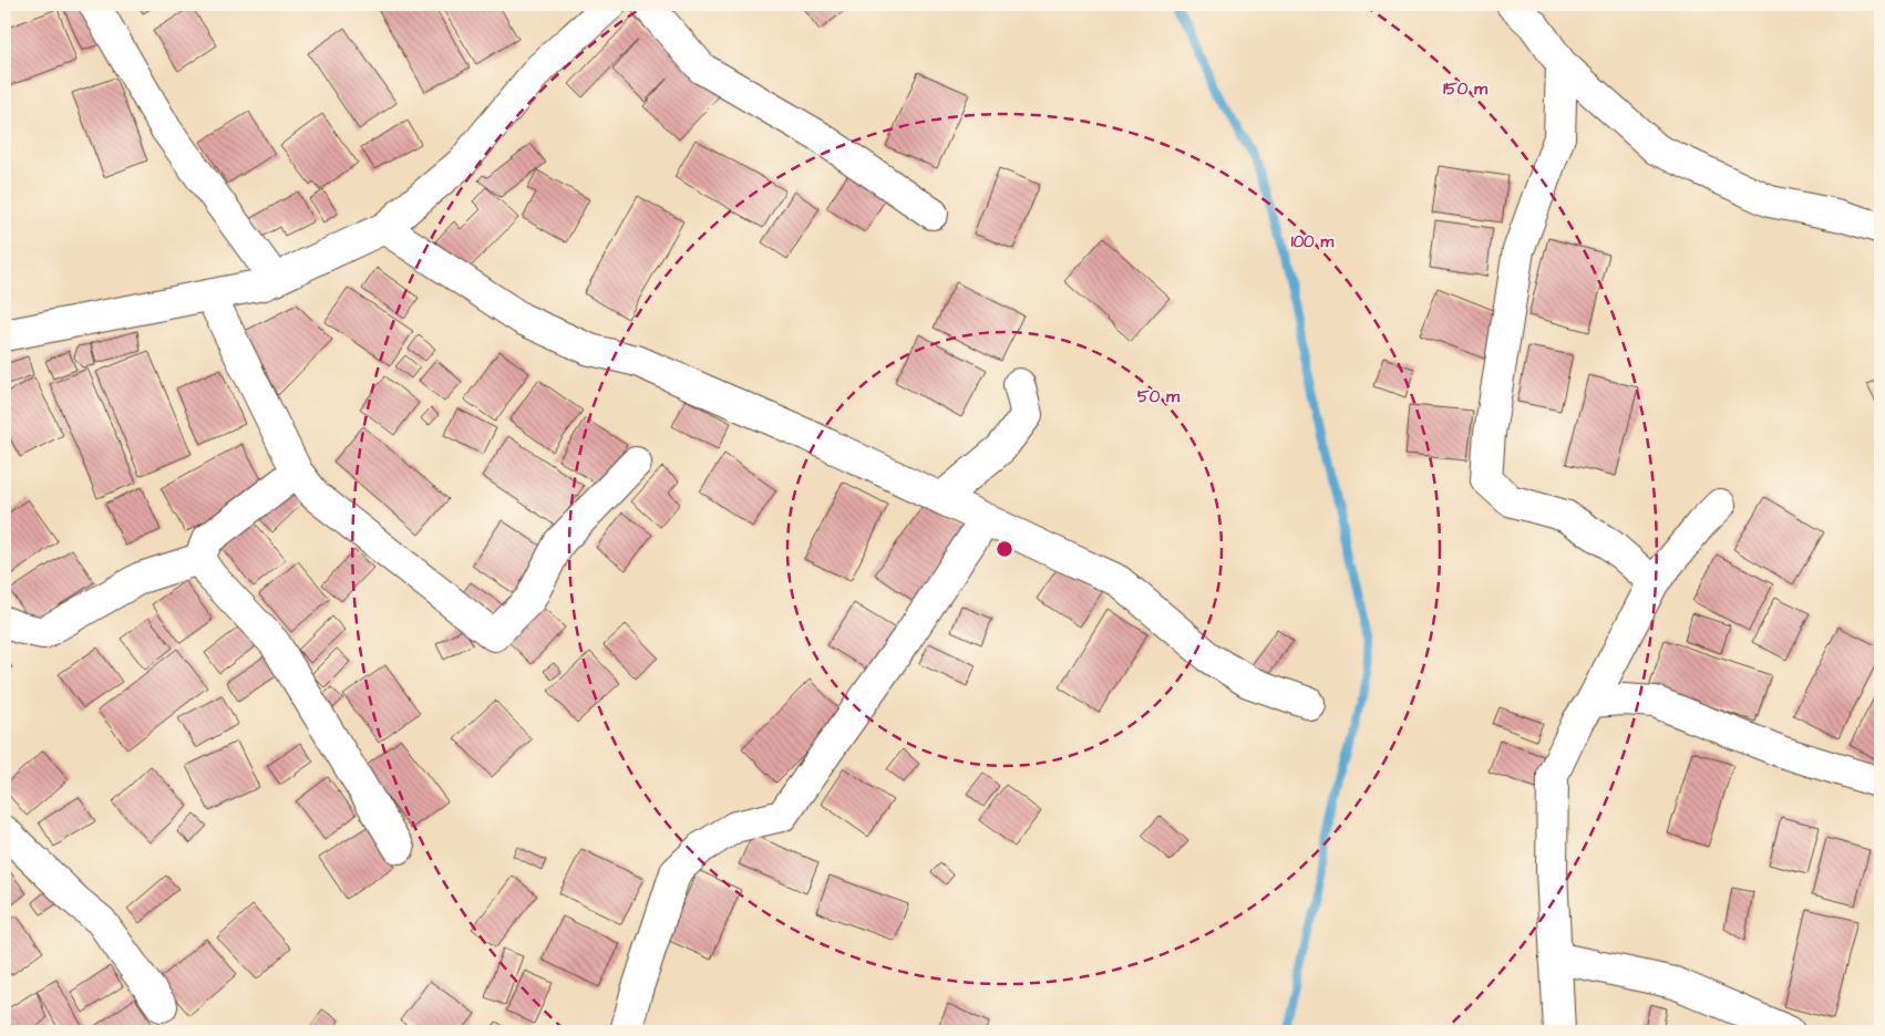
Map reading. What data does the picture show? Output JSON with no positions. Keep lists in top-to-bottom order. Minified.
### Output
{"rings":["150 m","100 m","50 m"]}
